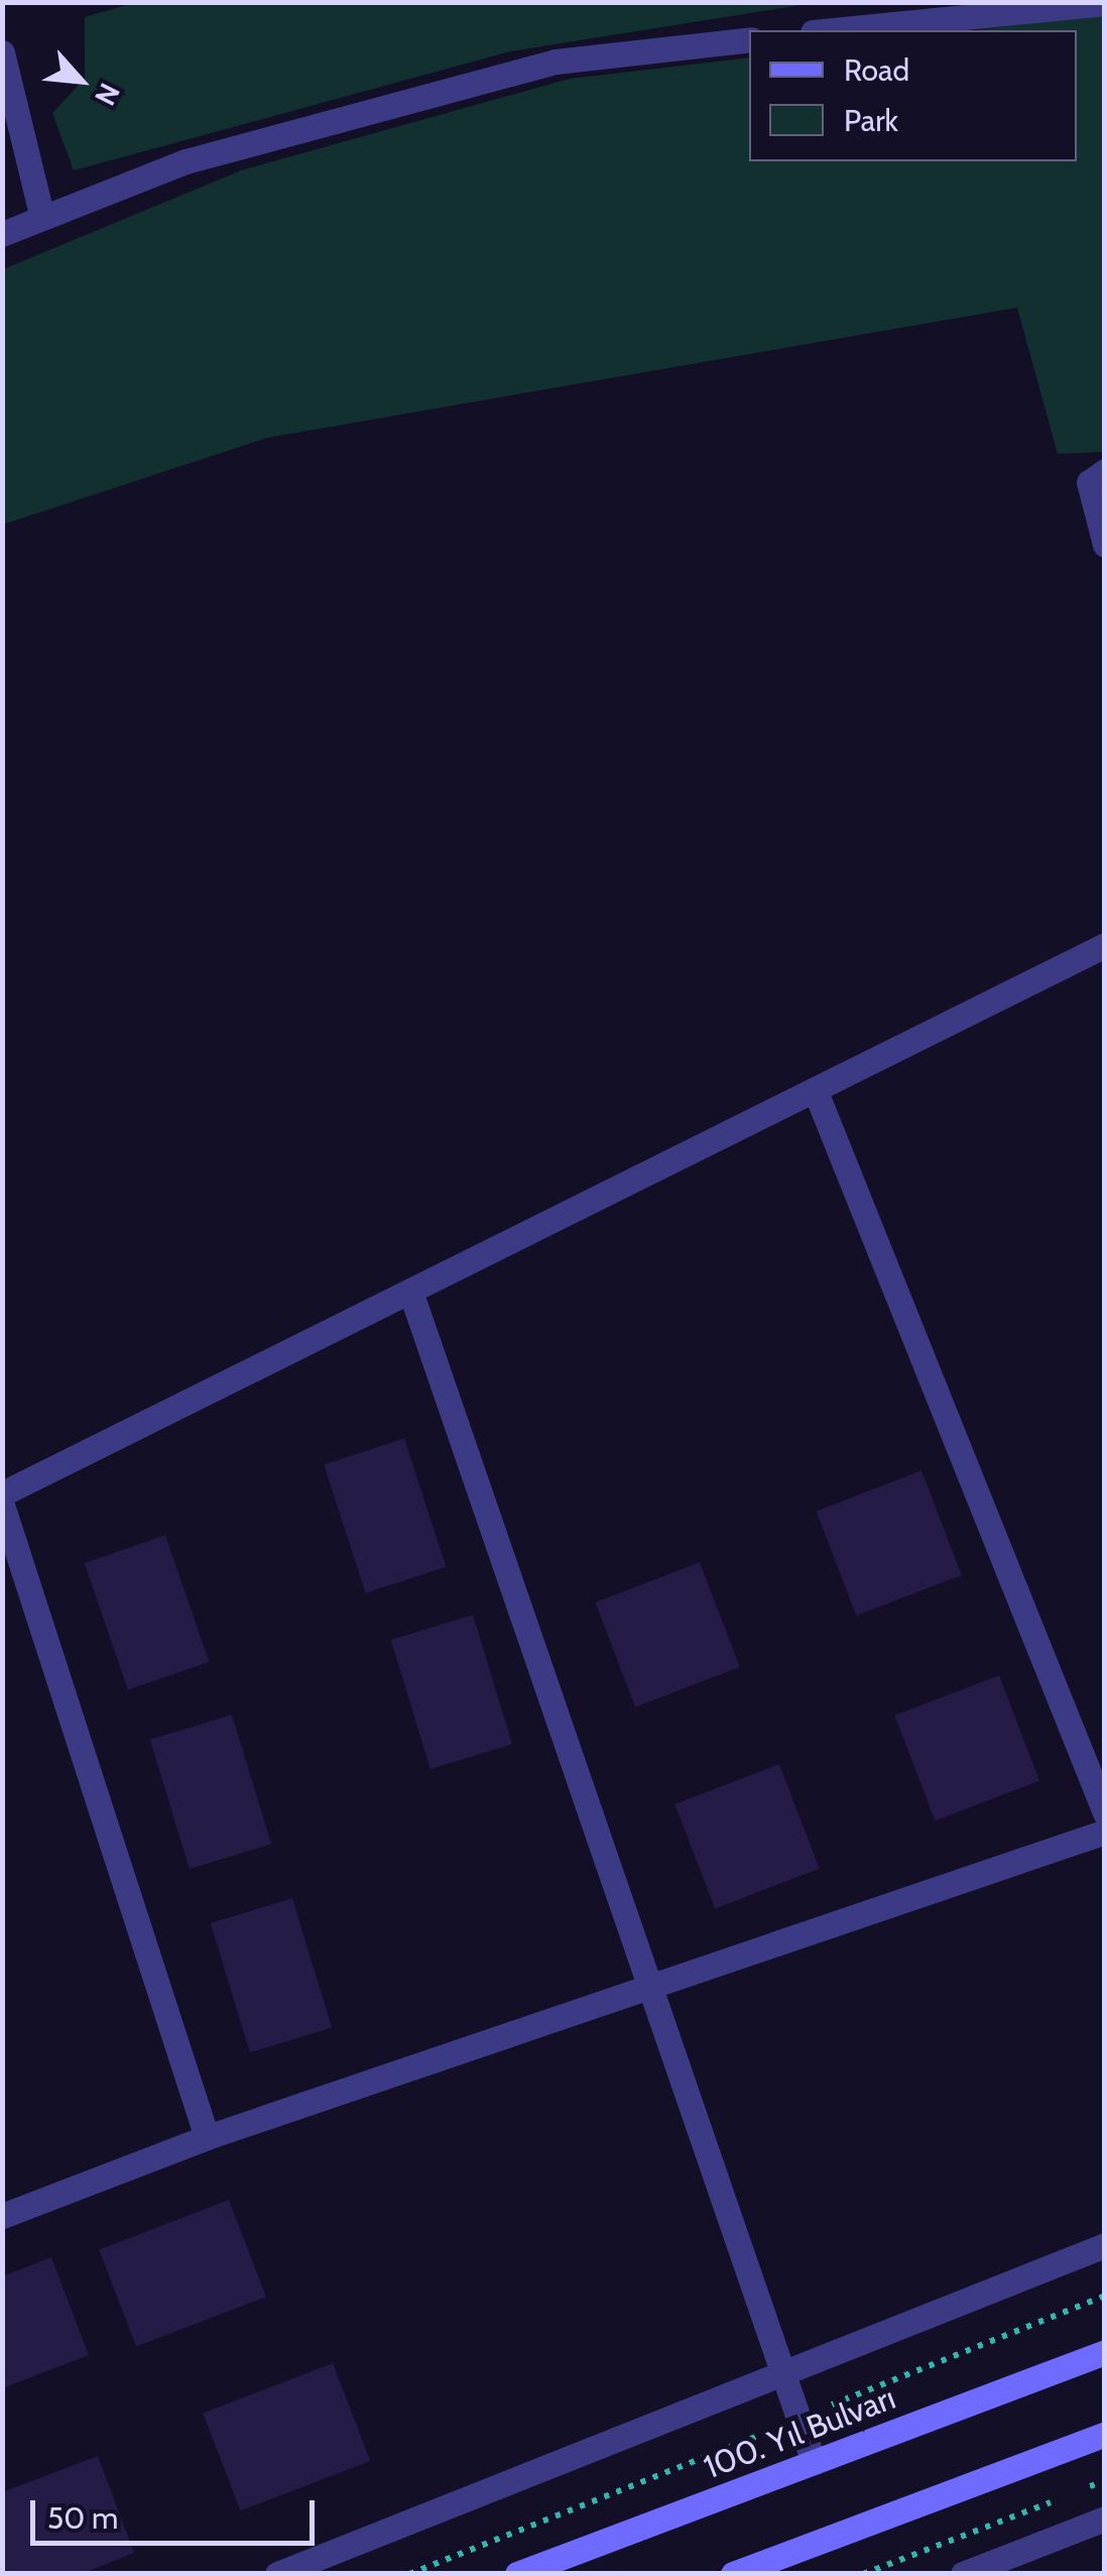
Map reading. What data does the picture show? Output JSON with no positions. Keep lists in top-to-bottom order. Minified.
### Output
{"streets":{"main road":["100. Yıl Bulvarı"]},"legend":["Road","Park"],"scale_bar":"50 m","north":"bottom right"}
